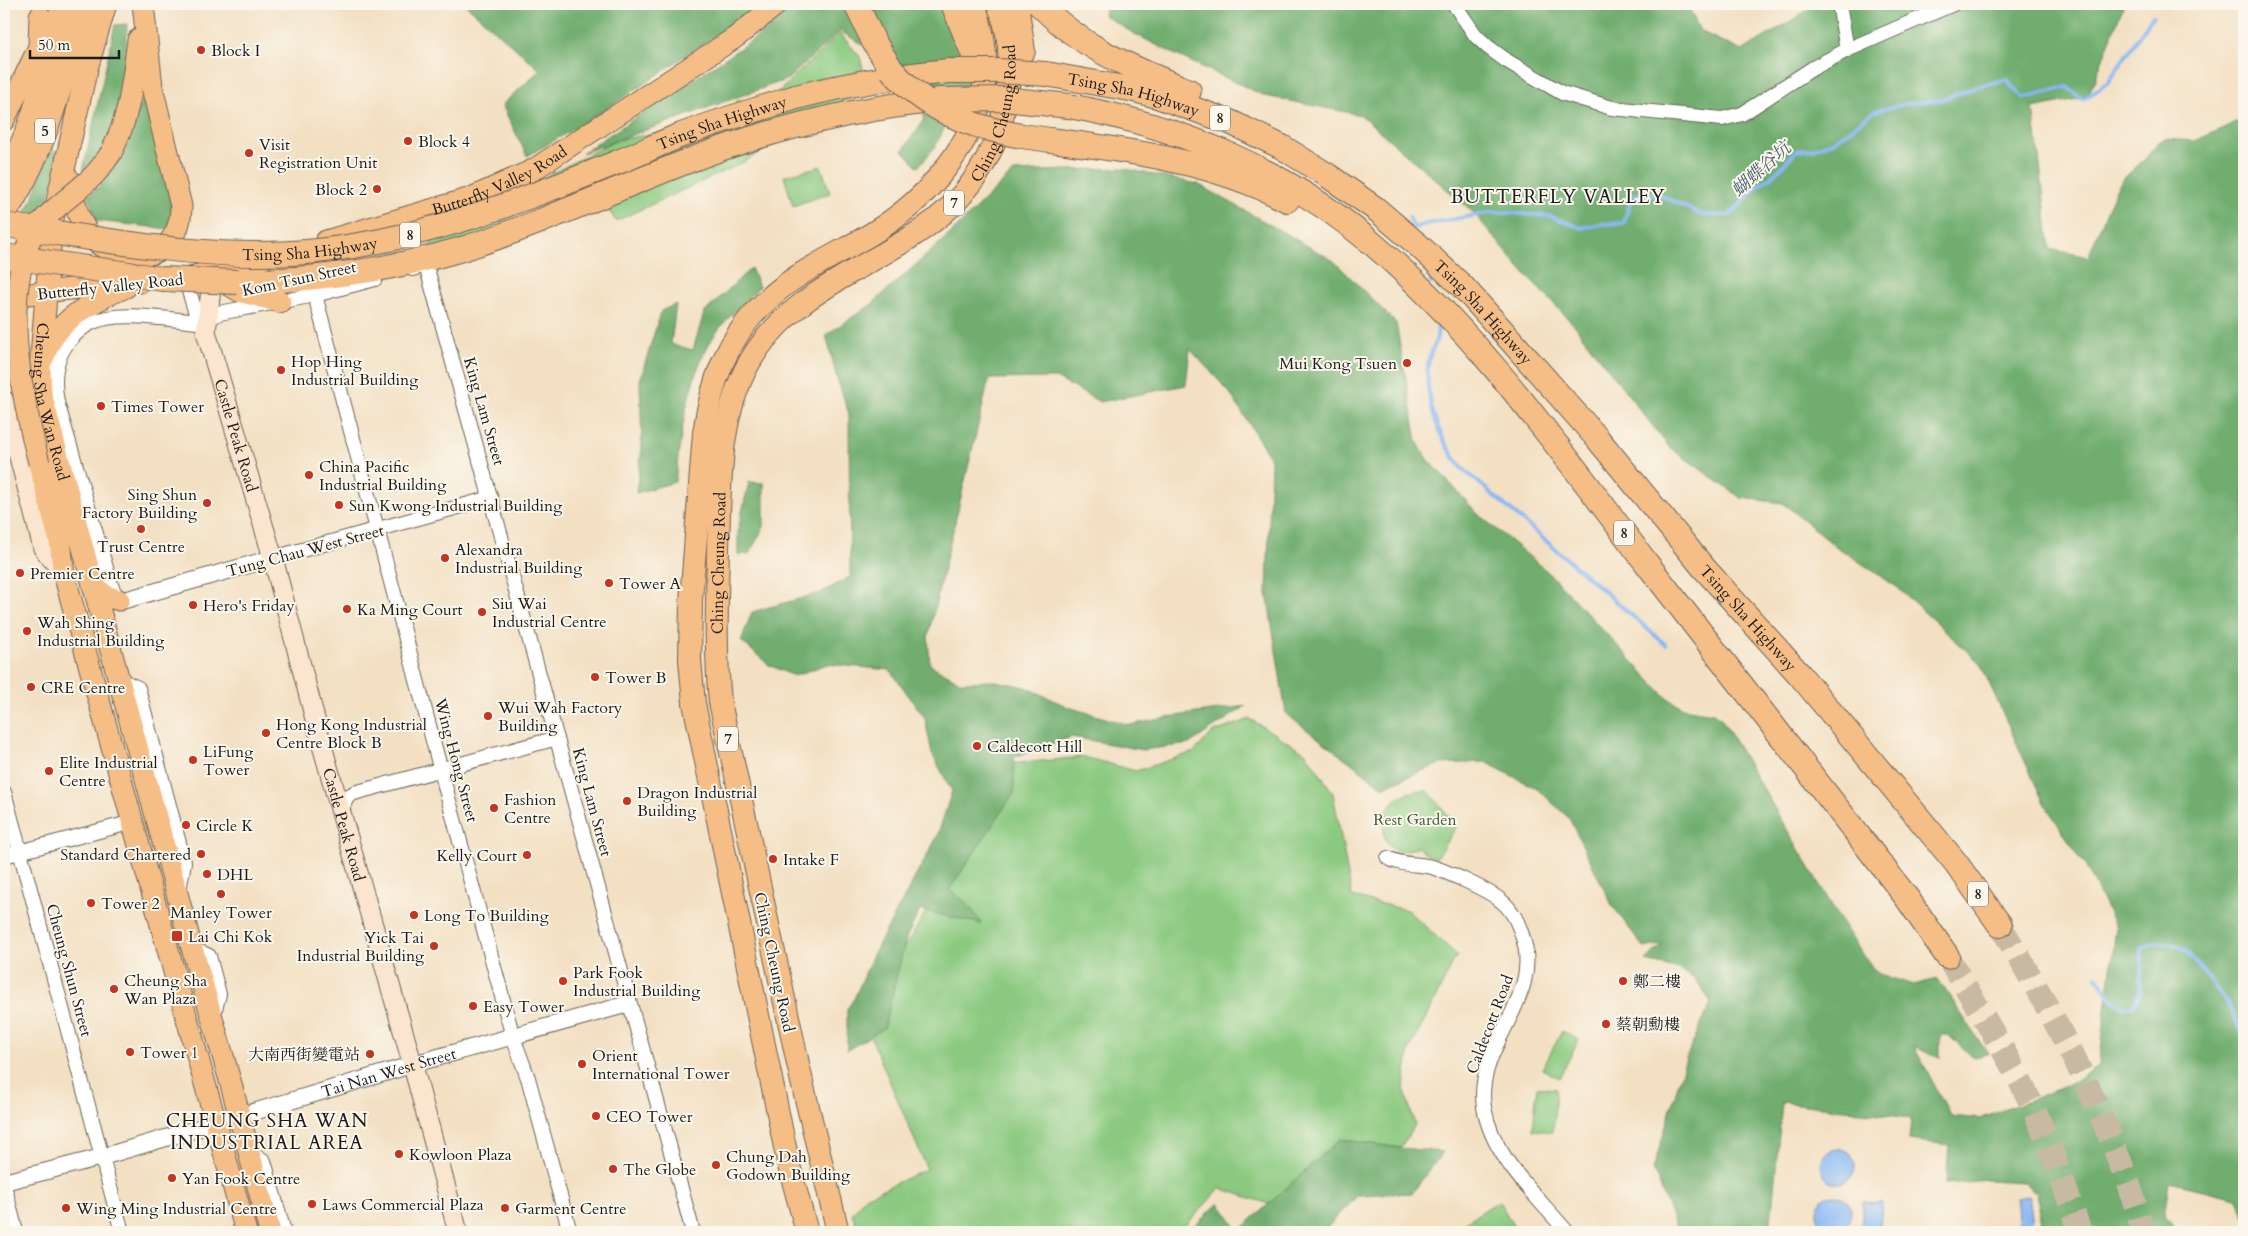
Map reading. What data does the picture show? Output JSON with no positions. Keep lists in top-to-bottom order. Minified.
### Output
{"streets":{"highway":["Tsing Sha Highway","Ching Cheung Road","8","5","7"],"main road":["Butterfly Valley Road","Cheung Sha Wan Road","Castle Peak Road"],"street":["Kom Tsun Street","King Lam Street","Tung Chau West Street","Wing Hong Street","Cheung Shun Street","Caldecott Road","Tai Nan West Street"]},"crossings":[["Butterfly Valley Road","Cheung Sha Wan Road"],["Butterfly Valley Road","Castle Peak Road"],["Kom Tsun Street","Cheung Sha Wan Road"],["Kom Tsun Street","King Lam Street"],["Kom Tsun Street","Castle Peak Road"],["Kom Tsun Street","Wing Hong Street"],["Cheung Sha Wan Road","Tung Chau West Street"],["Cheung Sha Wan Road","Tai Nan West Street"],["King Lam Street","Tung Chau West Street"],["King Lam Street","Tai Nan West Street"],["Castle Peak Road","Tung Chau West Street"],["Castle Peak Road","Tai Nan West Street"],["Tung Chau West Street","Wing Hong Street"],["Wing Hong Street","Tai Nan West Street"],["Cheung Shun Street","Tai Nan West Street"]],"districts":["BUTTERFLY VALLEY","CHEUNG SHA WAN INDUSTRIAL AREA"],"water":["蝴蝶谷坑"],"parks":["Rest Garden"],"places":{"other":["Block I","Block 4","Visit Registration Unit","Block 2","Mui Kong Tsuen","Hop Hing Industrial Building","Times Tower","China Pacific Industrial Building","Sing Shun Factory Building","Sun Kwong Industrial Building","Trust Centre","Alexandra Industrial Building","Premier Centre","Tower A","Hero's Friday","Ka Ming Court","Siu Wai Industrial Centre","Wah Shing Industrial Building","Tower B","CRE Centre","Wui Wah Factory Building","Hong Kong Industrial Centre Block B","Caldecott Hill","LiFung Tower","Elite Industrial Centre","Dragon Industrial Building","Fashion Centre","Circle K","Standard Chartered","Kelly Court","Intake F","DHL","Manley Tower","Tower 2","Long To Building","Yick Tai Industrial Building","Park Fook Industrial Building","鄭二樓","Cheung Sha Wan Plaza","Easy Tower","蔡朝勳樓","Tower 1","大南西街變電站","Orient International Tower","CEO Tower","Kowloon Plaza","Chung Dah Godown Building","The Globe","Yan Fook Centre","Laws Commercial Plaza","Wing Ming Industrial Centre","Garment Centre"],"transit":["Lai Chi Kok"]},"scale_bar":"50 m"}
